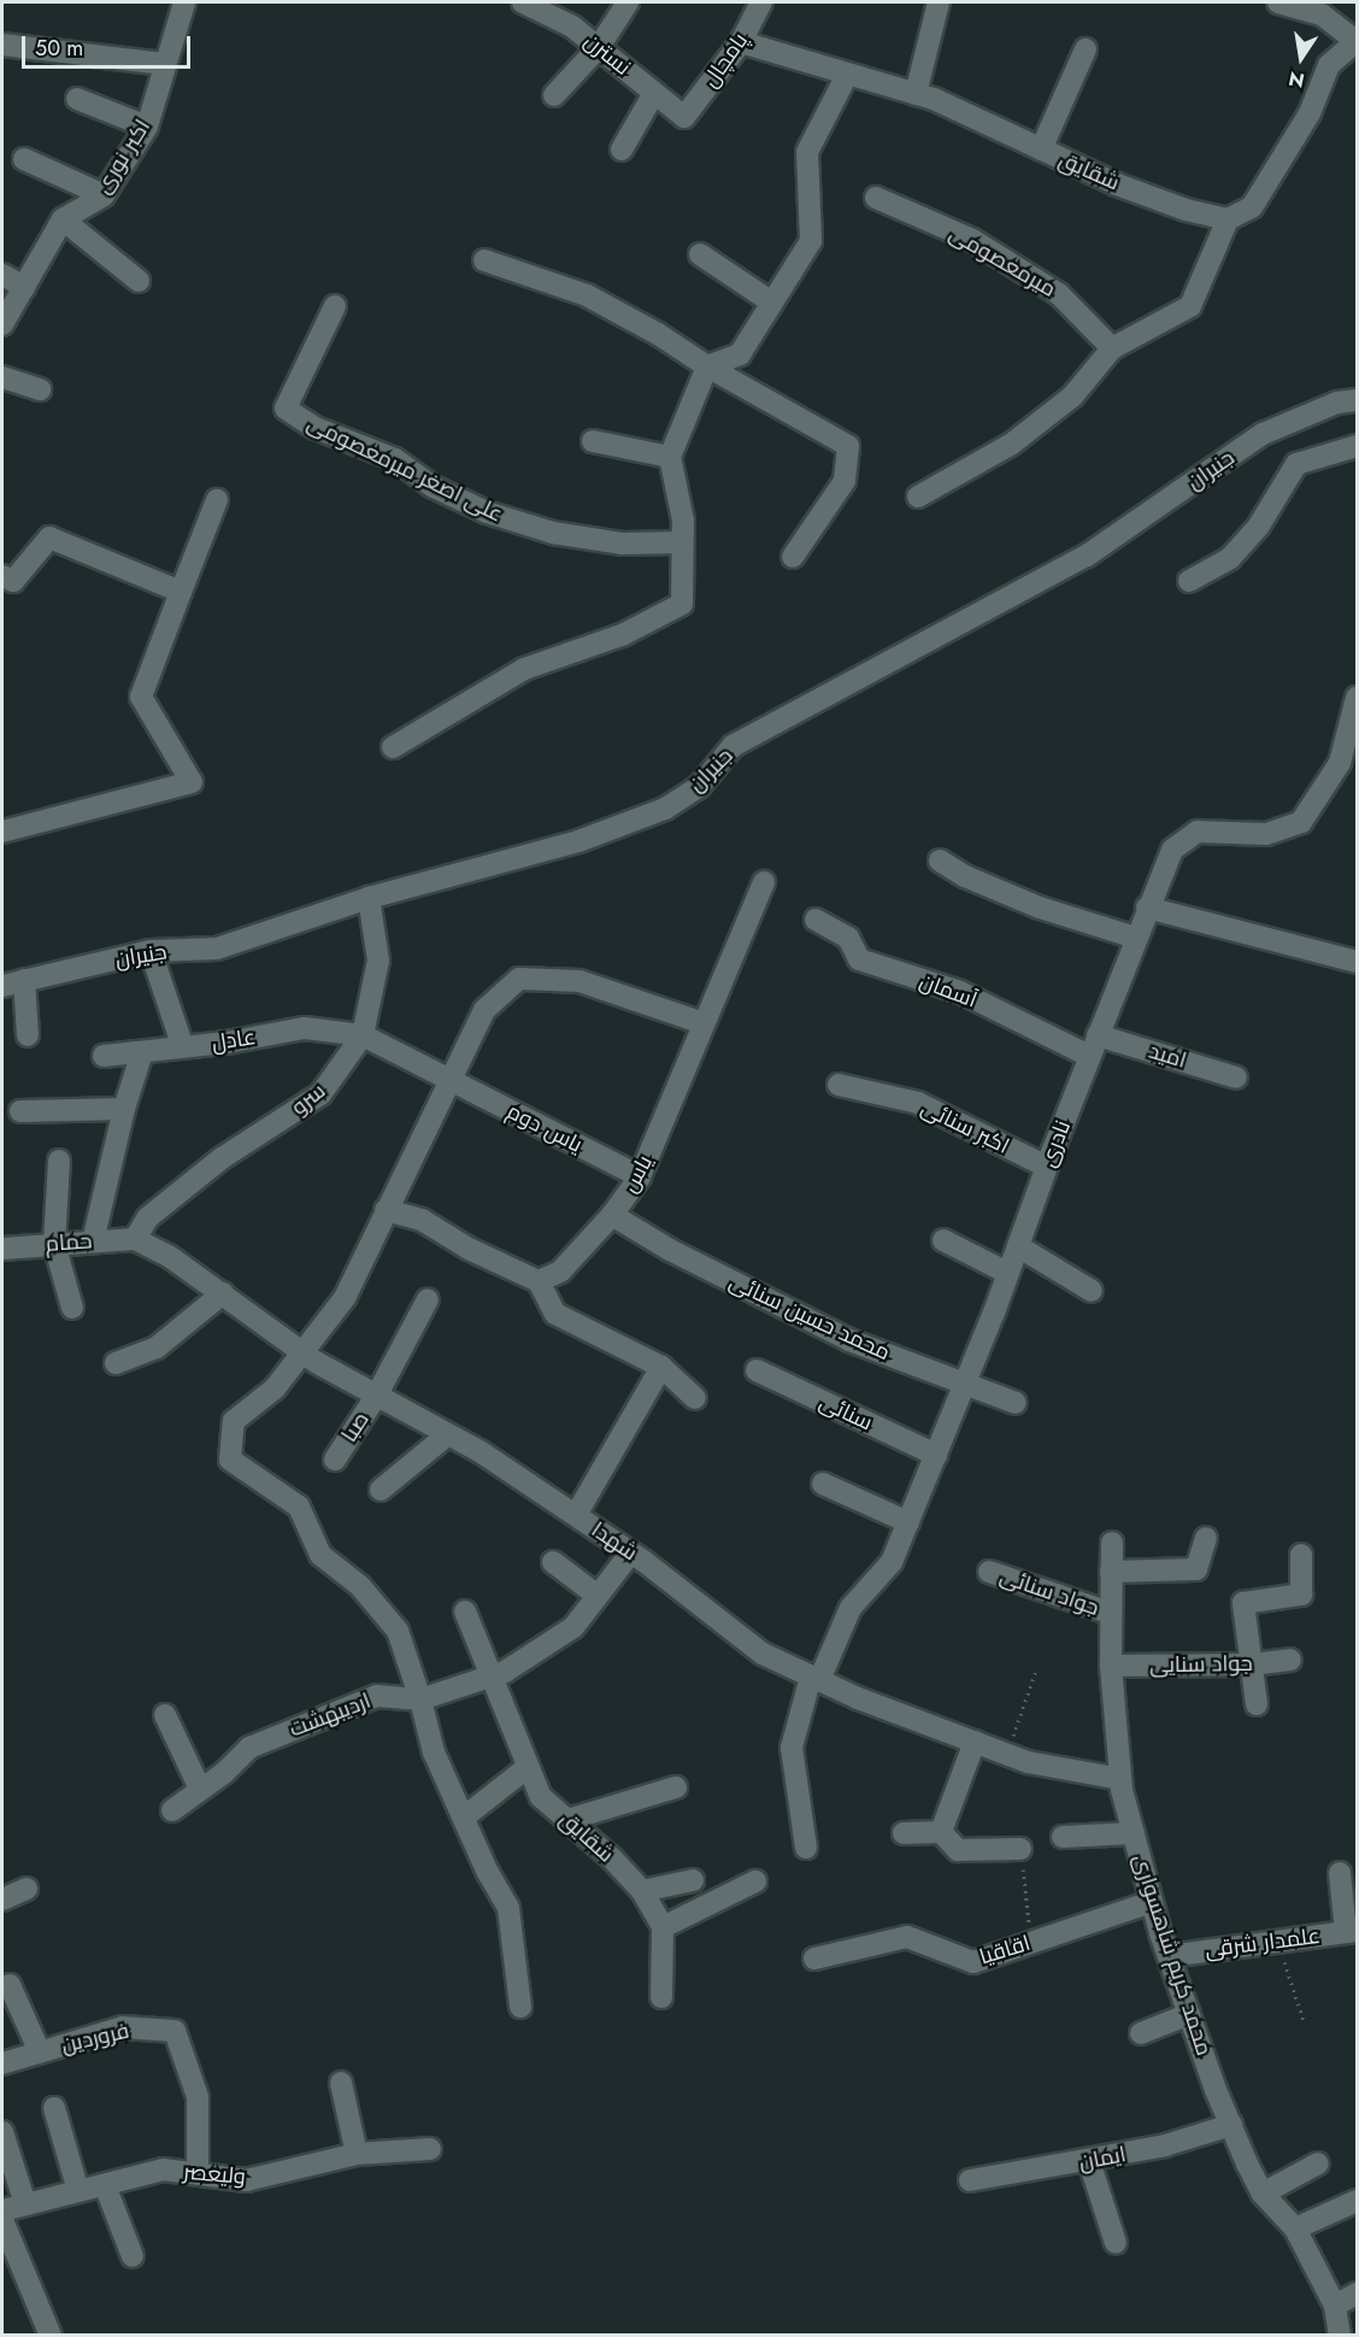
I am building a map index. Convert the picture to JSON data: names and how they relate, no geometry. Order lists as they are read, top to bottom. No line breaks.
{"streets":{"street":["نسترن","پامچال","اکبر نوری","شقایق","میرمعصومی","علی اصغر میرمعصومی","جنیران","آسمان","عادل","امید","سرو","اکبر سنائی","یاس دوم","نادری","یاس","حمام","محمد حسین سنائی","سنائی","صبا","شهدا","جواد سنائی","جواد سنایی","اردیبهشت","علمدار شرقی","اقاقیا","محمد کریم شاهسواری","فروردین","ایمان","ولیعصر"]},"crossings":[["نسترن","پامچال"],["پامچال","شقایق"],["شقایق","اردیبهشت"],["جنیران","سرو"],["آسمان","نادری"],["عادل","سرو"],["عادل","یاس دوم"],["امید","نادری"],["سرو","حمام"],["سرو","شهدا"],["اکبر سنائی","نادری"],["یاس دوم","یاس"],["نادری","محمد حسین سنائی"],["نادری","سنائی"],["نادری","شهدا"],["یاس","محمد حسین سنائی"],["حمام","شهدا"],["صبا","شهدا"],["شهدا","اردیبهشت"],["شهدا","محمد کریم شاهسواری"],["جواد سنائی","محمد کریم شاهسواری"],["جواد سنایی","محمد کریم شاهسواری"],["علمدار شرقی","محمد کریم شاهسواری"],["اقاقیا","محمد کریم شاهسواری"],["محمد کریم شاهسواری","ایمان"],["فروردین","ولیعصر"]],"scale_bar":"50 m","north":"bottom"}
